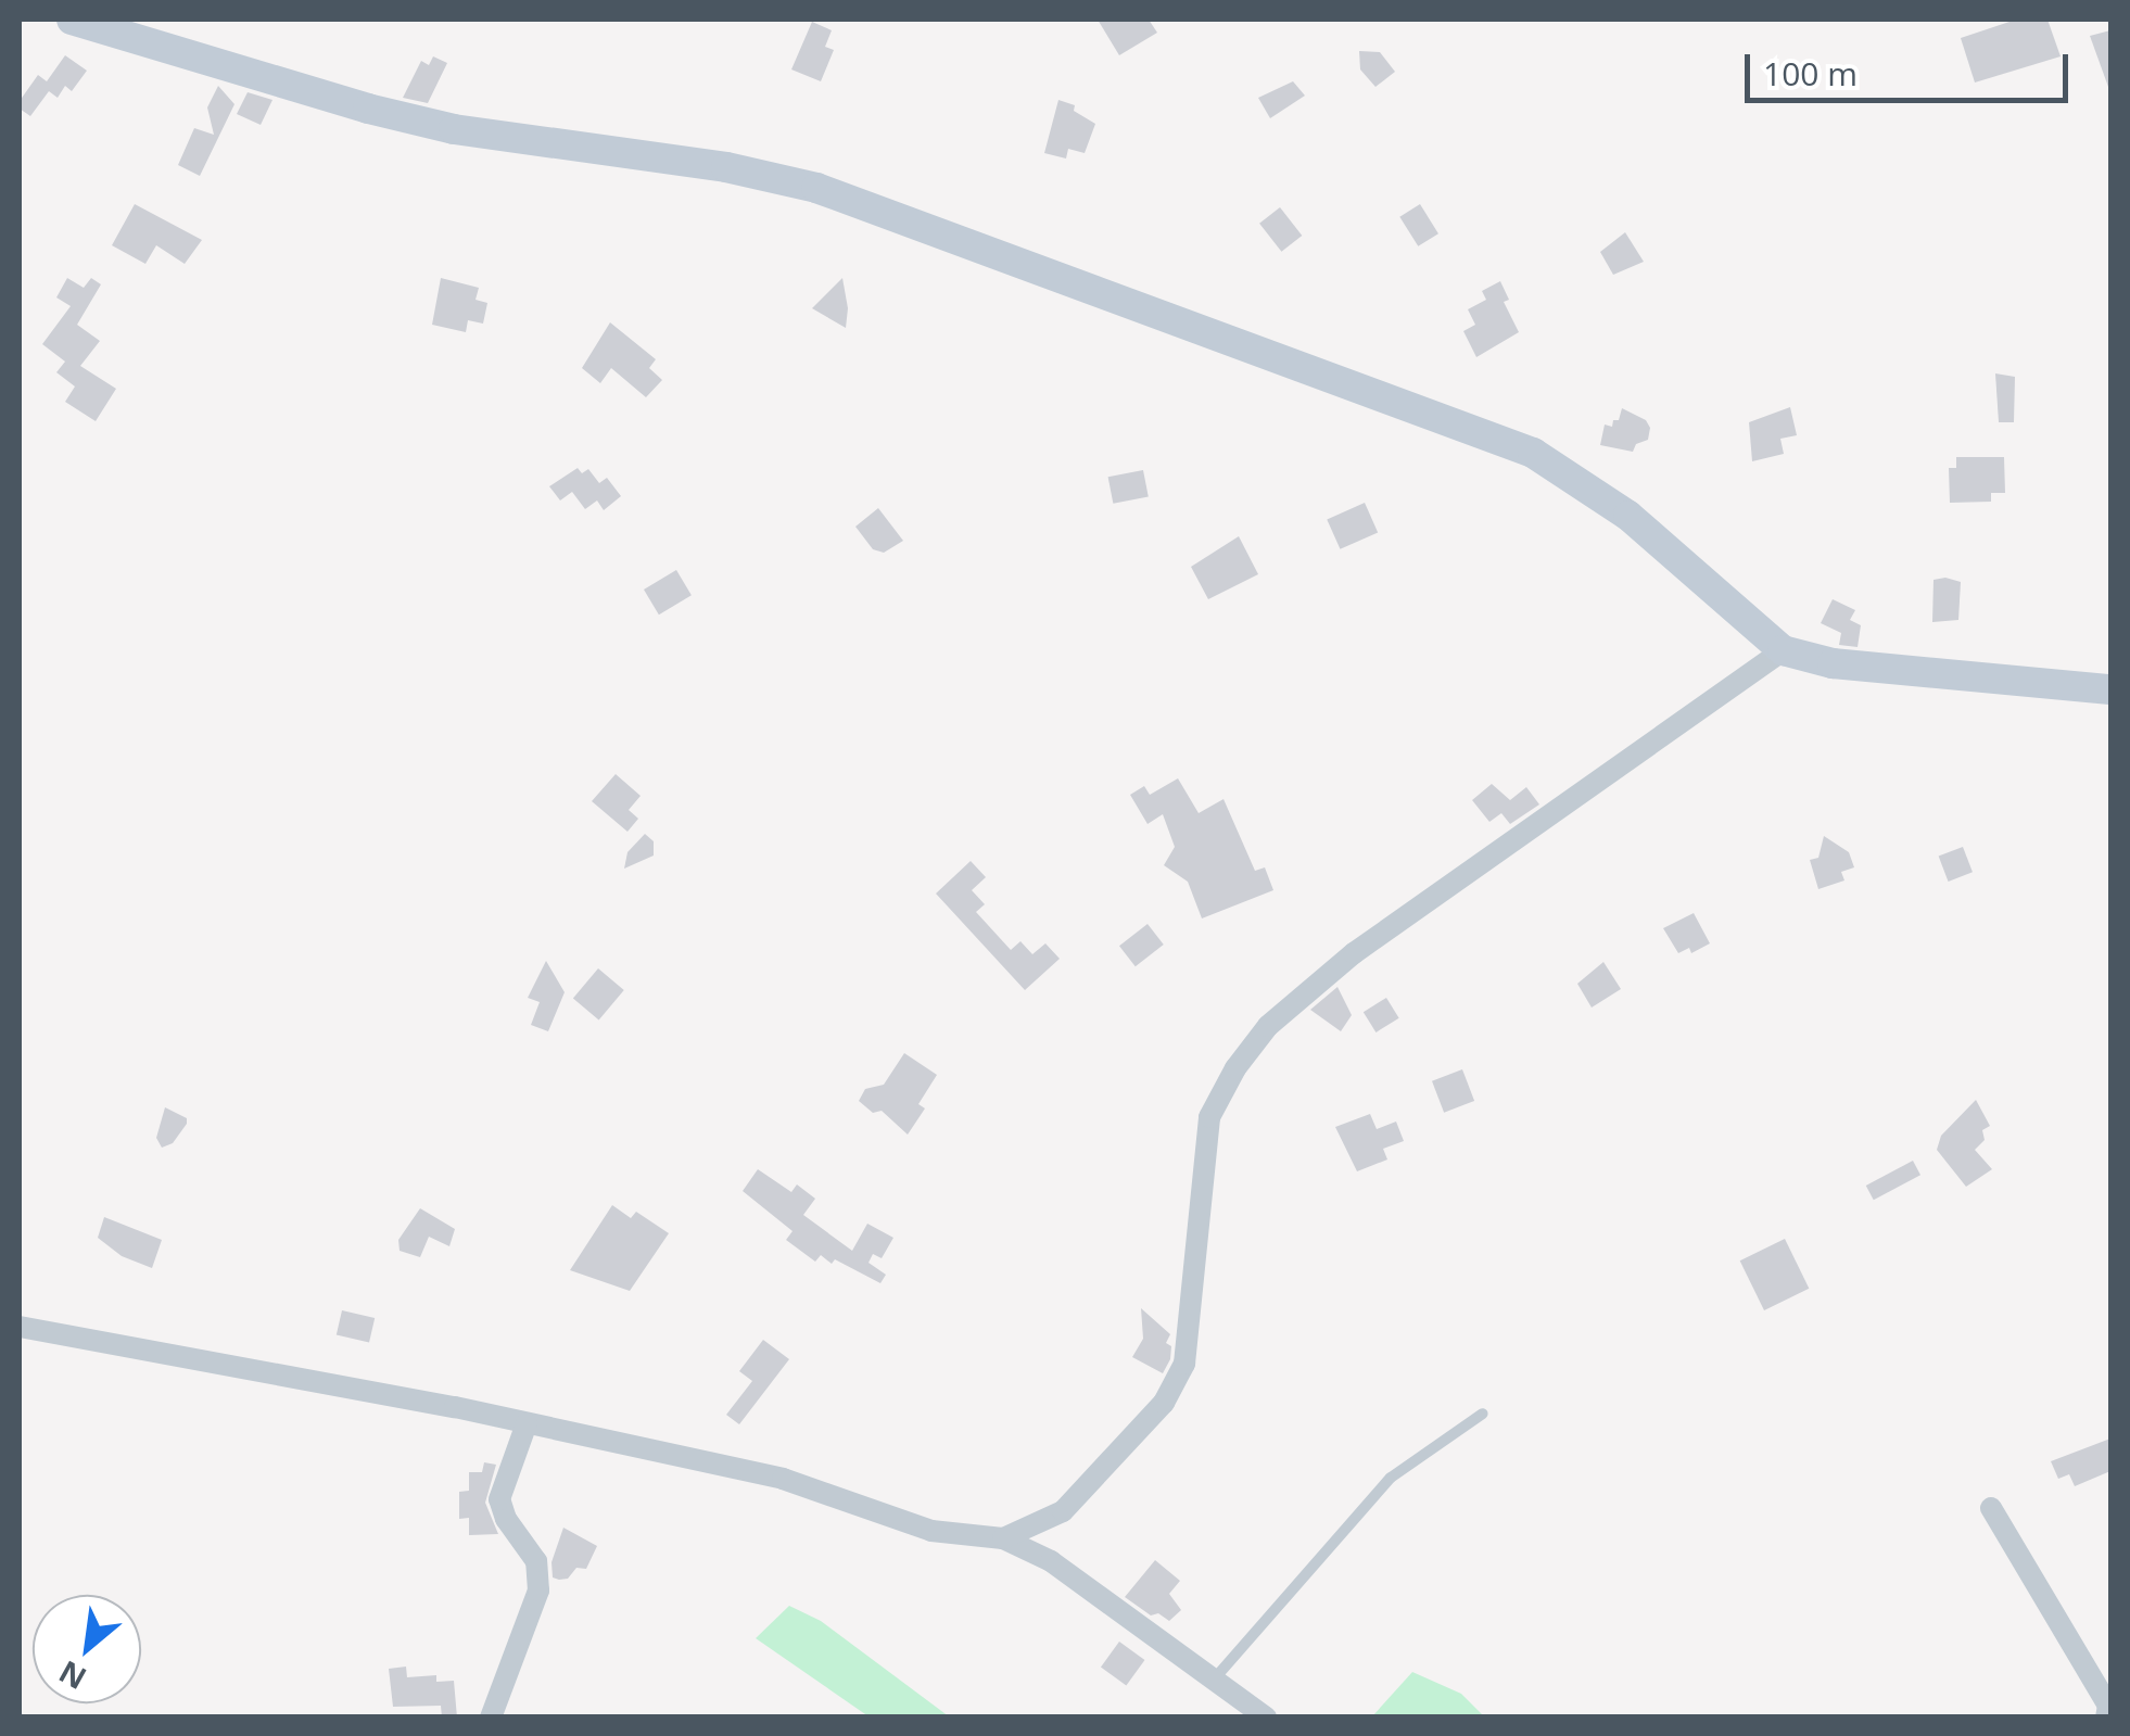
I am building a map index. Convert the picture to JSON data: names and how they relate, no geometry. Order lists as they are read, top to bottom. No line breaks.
{"scale_bar":"100 m","north":"bottom left"}
